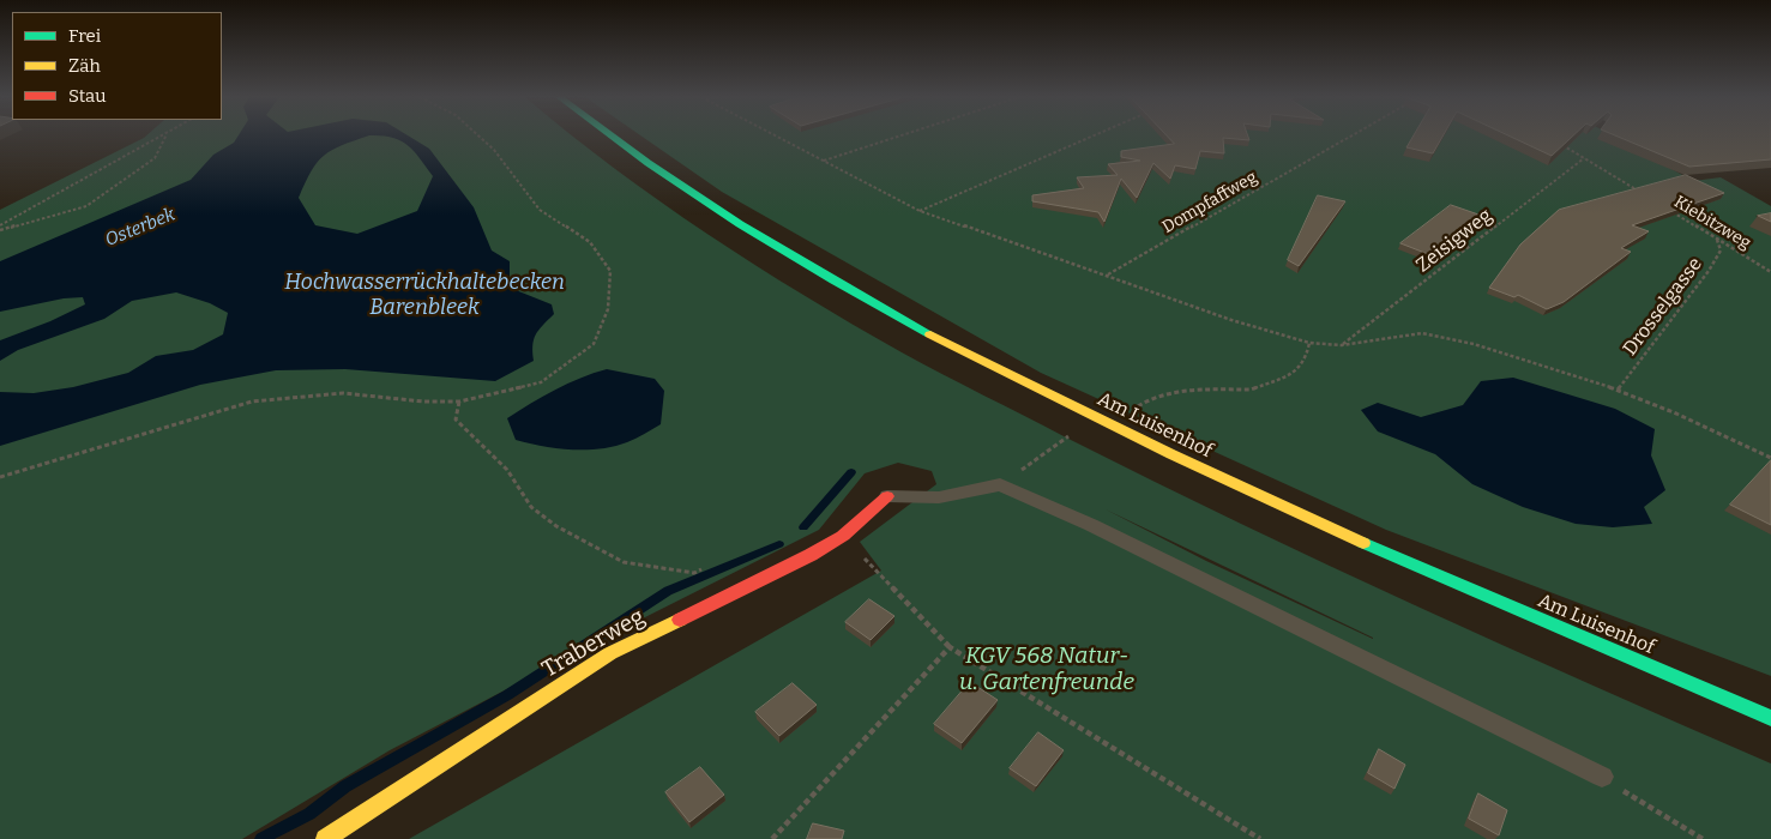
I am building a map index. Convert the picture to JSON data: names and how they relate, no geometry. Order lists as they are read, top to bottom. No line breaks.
{"streets":{"main road":["Am Luisenhof","Traberweg"],"path":["Dompfaffweg","Kiebitzweg","Zeisigweg","Drosselgasse"]},"crossings":[["Kiebitzweg","Zeisigweg"],["Kiebitzweg","Drosselgasse"]],"water":["Osterbek","Hochwasserrückhaltebecken Barenbleek"],"parks":["KGV 568 Natur- u. Gartenfreunde"],"legend":["Frei","Zäh","Stau"]}
